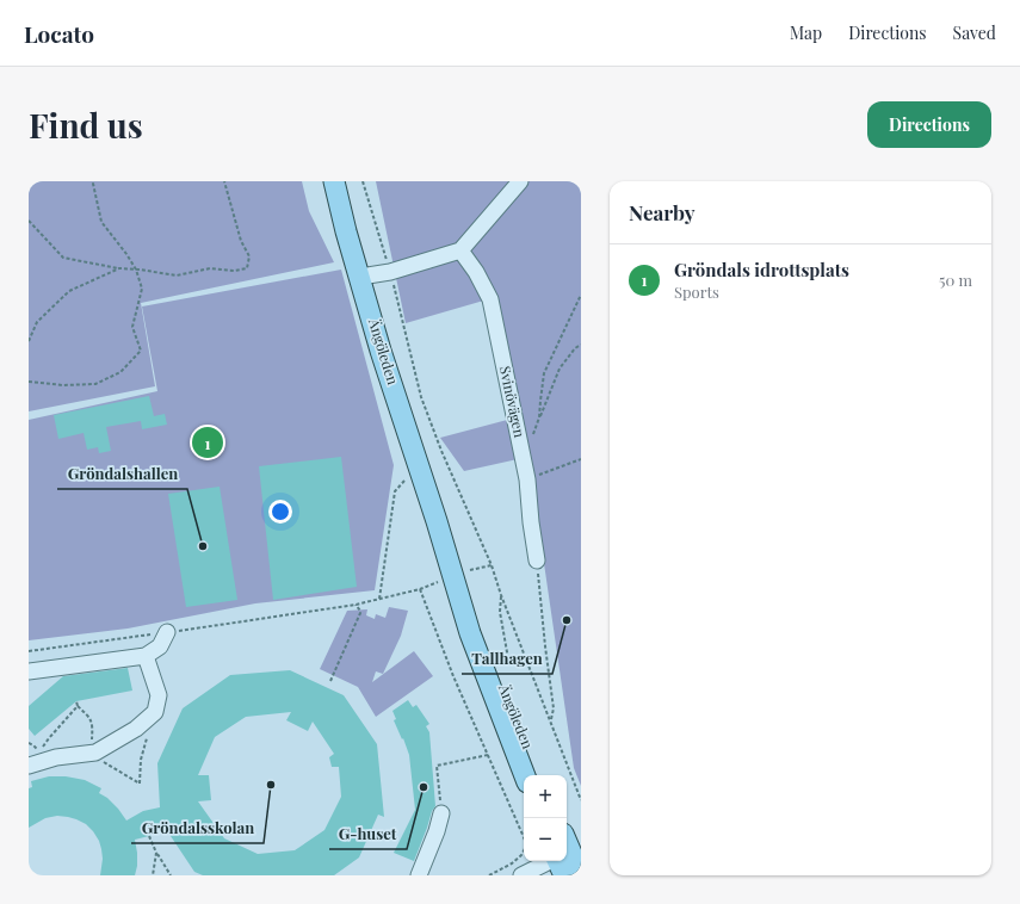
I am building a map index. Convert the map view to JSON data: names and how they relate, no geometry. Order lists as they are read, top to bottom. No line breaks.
{"streets":{"main road":["Ängöleden"],"street":["Svinövägen"]},"places":["Gröndalshallen","Tallhagen","Gröndalsskolan","G-huset"],"page":{"header":"Locato","nav":["Map","Directions","Saved"],"buttons":"Directions","title":"Find us","heading":"Nearby","list":[{"mark":"1","name":"Gröndals idrottsplats","note":"Sports","value":"50 m"}],"pins":"1","map_buttons":["+","−"]}}
